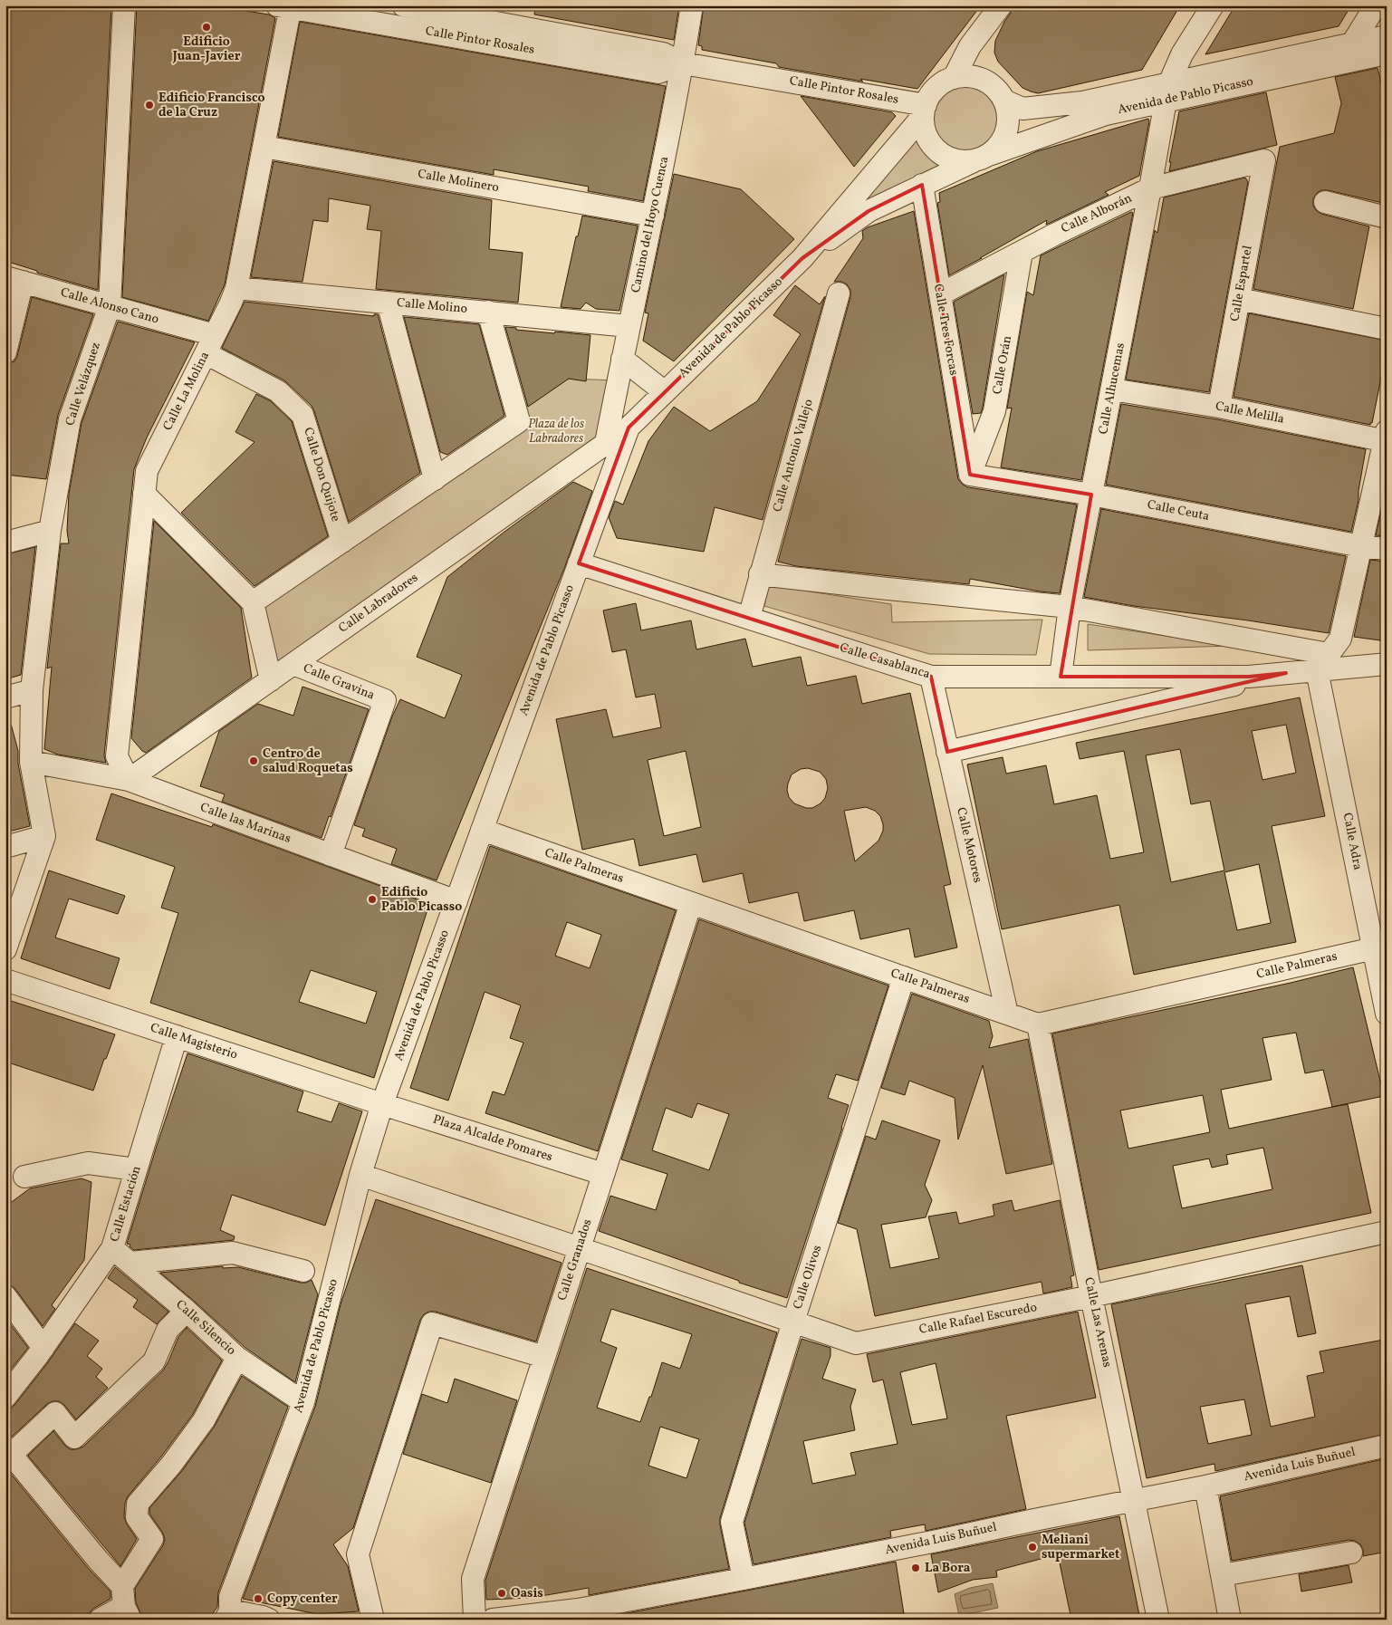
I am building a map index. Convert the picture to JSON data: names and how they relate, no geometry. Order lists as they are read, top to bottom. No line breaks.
{"streets":{"street":["Calle Pintor Rosales","Avenida de Pablo Picasso","Calle Molinero","Calle Alborán","Camino del Hoyo Cuenca","Calle Espartel","Calle Alonso Cano","Calle Molino","Calle Tres Forcas","Calle Orán","Calle Velázquez","Calle Alhucemas","Calle La Molina","Calle Melilla","Calle Antonio Vallejo","Calle Don Quijote","Calle Ceuta","Calle Labradores","Calle Casablanca","Calle Gravina","Calle las Marinas","Calle Adra","Calle Motores","Calle Palmeras","Calle Magisterio","Plaza Alcalde Pomares","Calle Estación","Calle Granados","Calle Olivos","Calle Rafael Escuredo","Calle Las Arenas","Calle Silencio","Avenida Luis Buñuel"]},"crossings":[["Calle Pintor Rosales","Avenida de Pablo Picasso"],["Calle Pintor Rosales","Camino del Hoyo Cuenca"],["Calle Pintor Rosales","Calle La Molina"],["Avenida de Pablo Picasso","Calle Tres Forcas"],["Avenida de Pablo Picasso","Calle Alhucemas"],["Avenida de Pablo Picasso","Calle Labradores"],["Avenida de Pablo Picasso","Calle Casablanca"],["Avenida de Pablo Picasso","Calle las Marinas"],["Avenida de Pablo Picasso","Calle Palmeras"],["Avenida de Pablo Picasso","Calle Magisterio"],["Avenida de Pablo Picasso","Plaza Alcalde Pomares"],["Avenida de Pablo Picasso","Calle Silencio"],["Calle Molinero","Camino del Hoyo Cuenca"],["Calle Molinero","Calle La Molina"],["Calle Alborán","Calle Espartel"],["Calle Alborán","Calle Tres Forcas"],["Calle Alborán","Calle Orán"],["Calle Alborán","Calle Alhucemas"],["Camino del Hoyo Cuenca","Calle Molino"],["Camino del Hoyo Cuenca","Calle Labradores"],["Calle Espartel","Calle Melilla"],["Calle Alonso Cano","Calle Velázquez"],["Calle Alonso Cano","Calle La Molina"],["Calle Alonso Cano","Calle Don Quijote"],["Calle Molino","Calle La Molina"],["Calle Tres Forcas","Calle Orán"],["Calle Tres Forcas","Calle Ceuta"],["Calle Orán","Calle Ceuta"],["Calle Velázquez","Calle las Marinas"],["Calle Alhucemas","Calle Melilla"],["Calle Alhucemas","Calle Ceuta"],["Calle Alhucemas","Calle Casablanca"],["Calle La Molina","Calle Don Quijote"],["Calle La Molina","Calle Labradores"],["Calle La Molina","Calle las Marinas"],["Calle Antonio Vallejo","Calle Casablanca"],["Calle Labradores","Calle Gravina"],["Calle Labradores","Calle las Marinas"],["Calle Casablanca","Calle Adra"],["Calle Casablanca","Calle Motores"],["Calle Gravina","Calle las Marinas"],["Calle Adra","Calle Palmeras"],["Calle Motores","Calle Palmeras"],["Calle Palmeras","Calle Granados"],["Calle Palmeras","Calle Olivos"],["Calle Palmeras","Calle Las Arenas"],["Calle Magisterio","Plaza Alcalde Pomares"],["Calle Magisterio","Calle Estación"],["Plaza Alcalde Pomares","Calle Granados"],["Calle Estación","Calle Silencio"],["Calle Granados","Calle Rafael Escuredo"],["Calle Olivos","Calle Rafael Escuredo"],["Calle Olivos","Avenida Luis Buñuel"],["Calle Rafael Escuredo","Calle Las Arenas"],["Calle Las Arenas","Avenida Luis Buñuel"]],"parks":["Plaza de los Labradores"],"places":["Edificio Juan-Javier","Edificio Francisco de la Cruz","Centro de salud Roquetas","Edificio Pablo Picasso","Meliani supermarket","La Bora","Oasis","Copy center"]}
